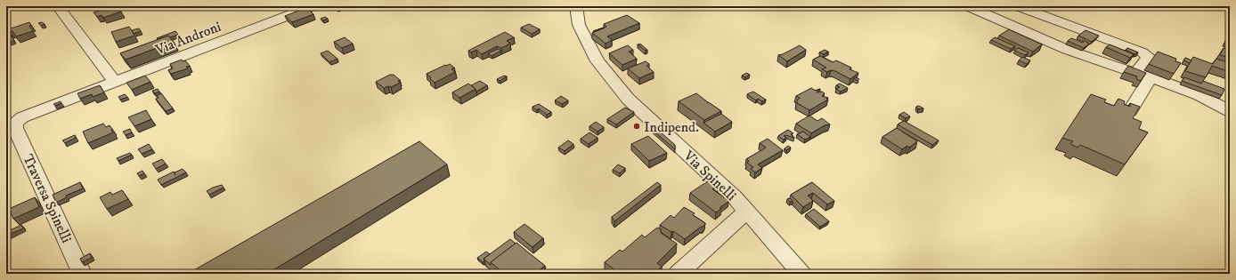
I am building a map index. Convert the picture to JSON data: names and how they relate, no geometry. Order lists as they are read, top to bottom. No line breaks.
{"streets":{"street":["Via Androni","Via Spinelli","Traversa Spinelli"]},"crossings":[["Via Androni","Traversa Spinelli"]],"places":["Indipend."]}
